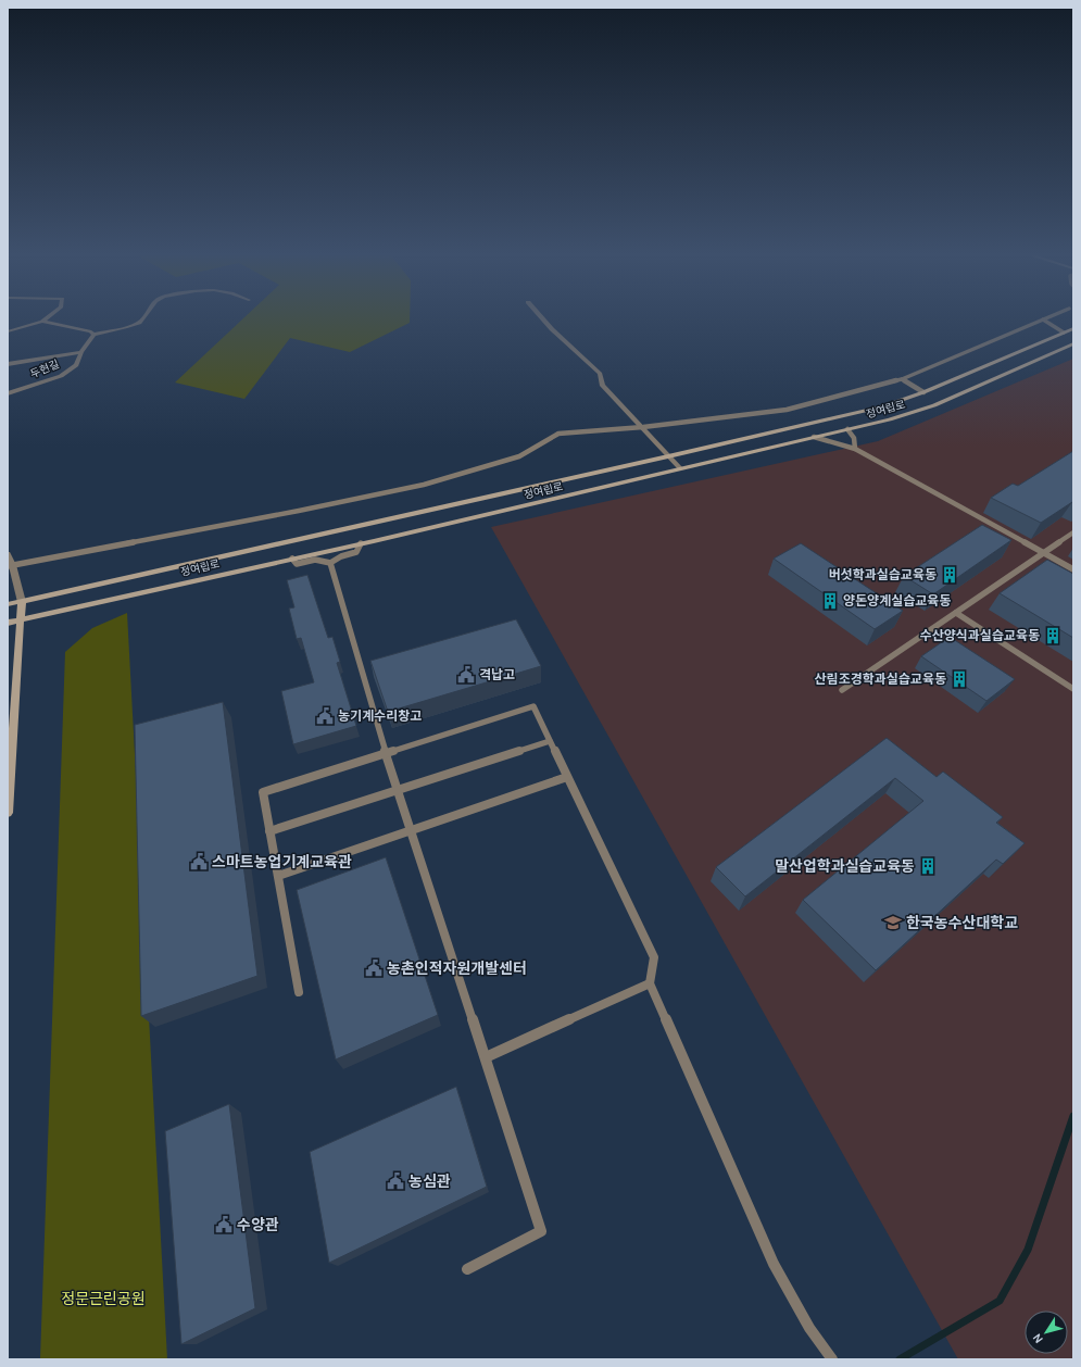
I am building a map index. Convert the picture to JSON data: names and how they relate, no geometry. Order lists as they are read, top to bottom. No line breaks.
{"streets":{"street":["두현길","정여립로"]},"parks":["정문근린공원"],"places":{"building":["버섯학과실습교육동","양돈양계실습교육동","수산양식과실습교육동","산림조경학과실습교육동","말산업학과실습교육동"],"public building":["격납고","농기계수리창고","스마트농업기계교육관","농촌인적자원개발센터","농심관","수양관"],"school or university":["한국농수산대학교"]},"north":"bottom left"}
